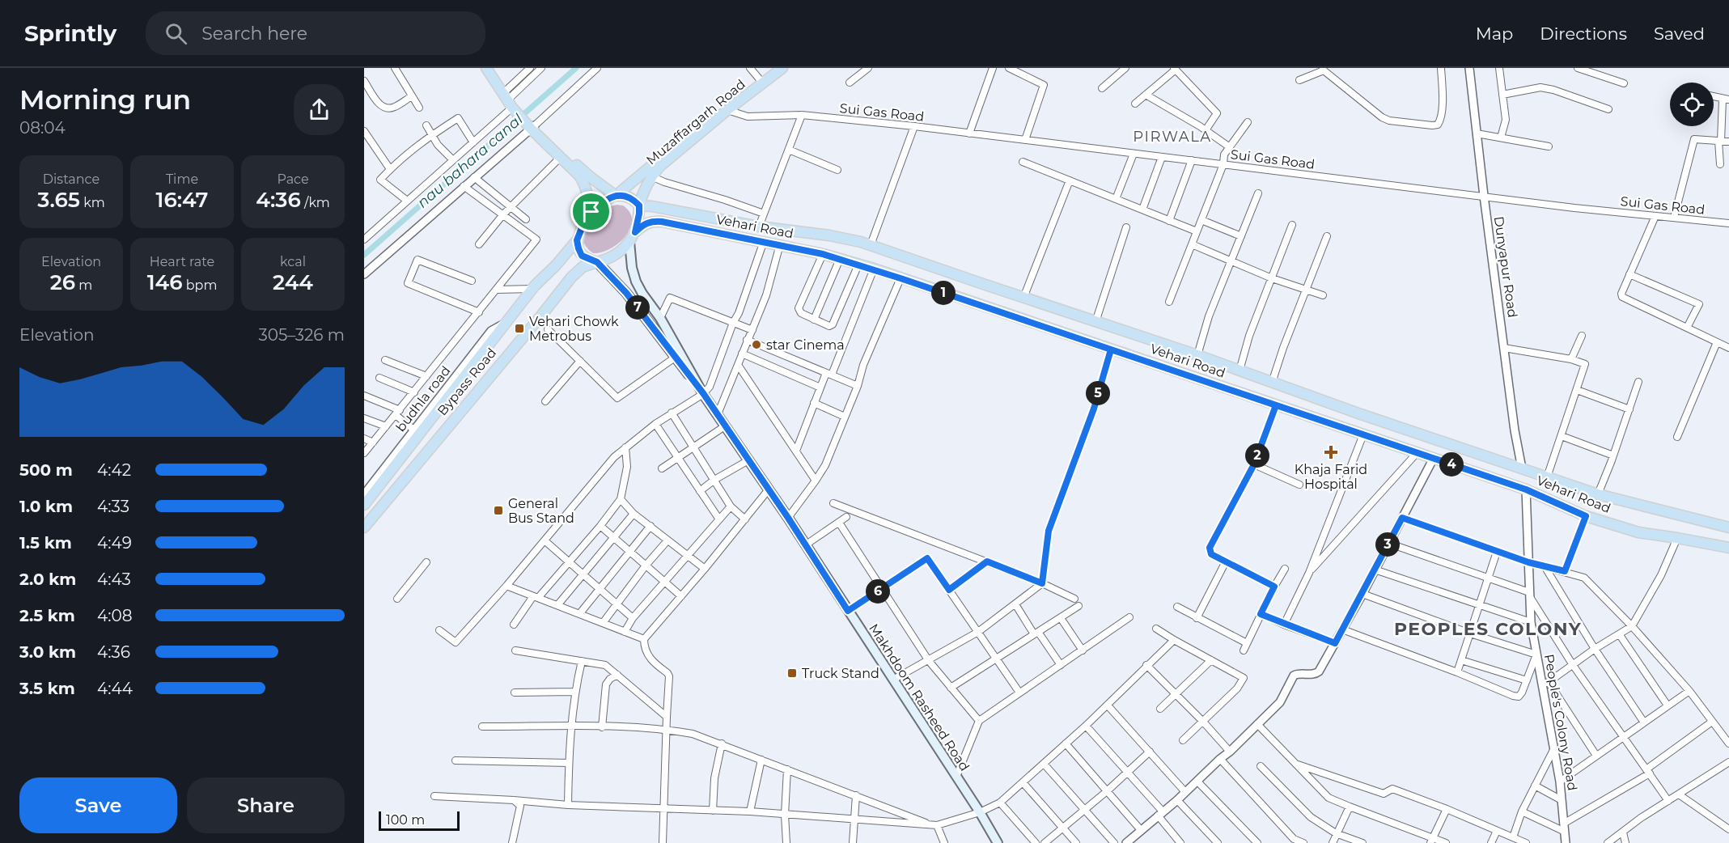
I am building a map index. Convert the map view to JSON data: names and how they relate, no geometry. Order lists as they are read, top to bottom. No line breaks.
{"streets":{"main road":["Muzaffargarh Road","Vehari Road","Bypass Road","Makhdoom Rasheed Road"],"street":["Sui Gas Road","Dunyapur Road","budhla road","People's Colony Road"]},"crossings":[["Sui Gas Road","Muzaffargarh Road"],["Sui Gas Road","Dunyapur Road"],["Muzaffargarh Road","Vehari Road"],["Muzaffargarh Road","Bypass Road"],["Muzaffargarh Road","Makhdoom Rasheed Road"],["Vehari Road","Dunyapur Road"],["Vehari Road","Bypass Road"],["Vehari Road","Makhdoom Rasheed Road"],["Vehari Road","People's Colony Road"],["Bypass Road","Makhdoom Rasheed Road"]],"districts":["PIRWALA","PEOPLES COLONY"],"water":["nau bahara canal"],"places":{"transit":["Vehari Chowk Metrobus","General Bus Stand","Truck Stand"],"other":["star Cinema"],"health":["Khaja Farid Hospital"]},"scale_bar":"100 m","page":{"header":"Sprintly","search":"Search here","nav":["Map","Directions","Saved"],"heading":["Morning run","08:04"],"stats":[["Distance","3.65 km"],["Time","16:47"],["Pace","4:36 /km"],["Elevation","26 m"],["Heart rate","146 bpm"],["kcal","244"]],"pins":["1","7","5","2","4","3","6"],"chart":["Elevation","305–326 m"],"list":[{"name":"500 m","note":"4:42"},{"name":"1.0 km","note":"4:33"},{"name":"1.5 km","note":"4:49"},{"name":"2.0 km","note":"4:43"},{"name":"2.5 km","note":"4:08"},{"name":"3.0 km","note":"4:36"},{"name":"3.5 km","note":"4:44"}],"buttons":["Save","Share"],"scale":"100 m"}}
